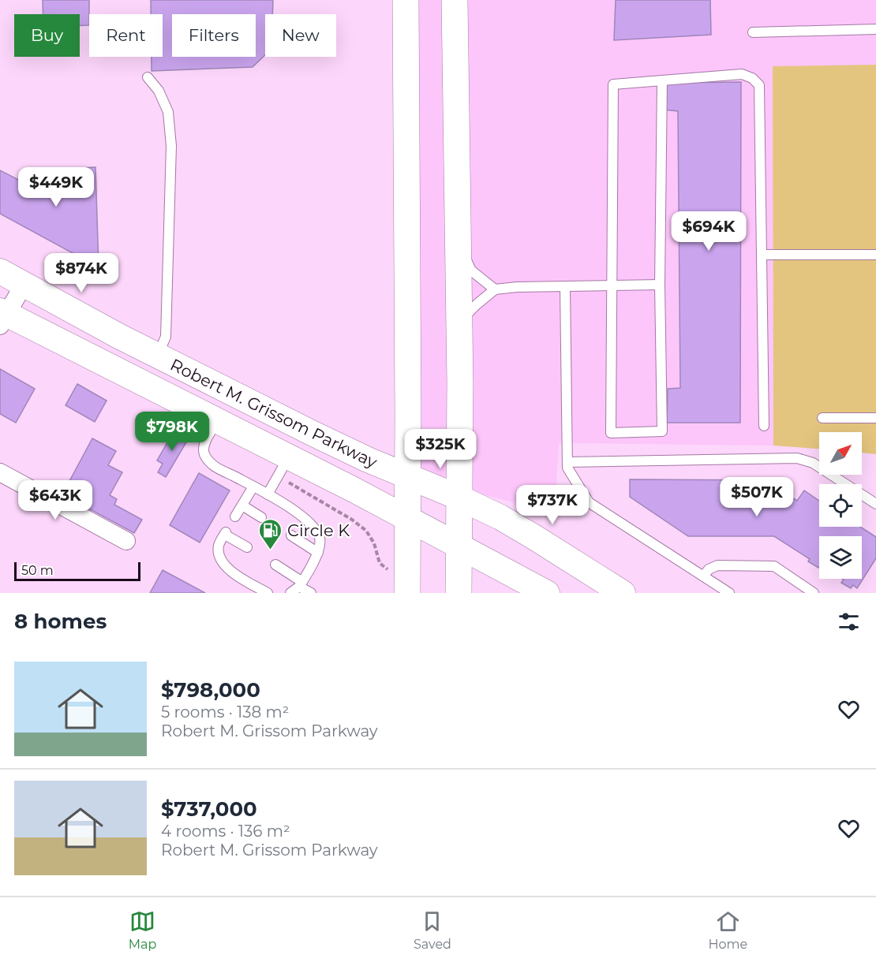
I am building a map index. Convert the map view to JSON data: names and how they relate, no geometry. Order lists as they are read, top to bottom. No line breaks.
{"streets":{"main road":["Robert M. Grissom Parkway"]},"places":{"fuel station":["Circle K"]},"scale_bar":"50 m","north":"top right","page":{"chip":["Buy","Rent","Filters","New"],"price":["$449K","$694K","$874K","$798K","$325K","$507K","$643K","$737K"],"scale":"50 m","heading":"8 homes","list":[{"name":"$798,000","note":"5 rooms · 138 m² · Robert M. Grissom Parkway"},{"name":"$737,000","note":"4 rooms · 136 m² · Robert M. Grissom Parkway"}],"tabs":["Map","Saved","Home"]}}
